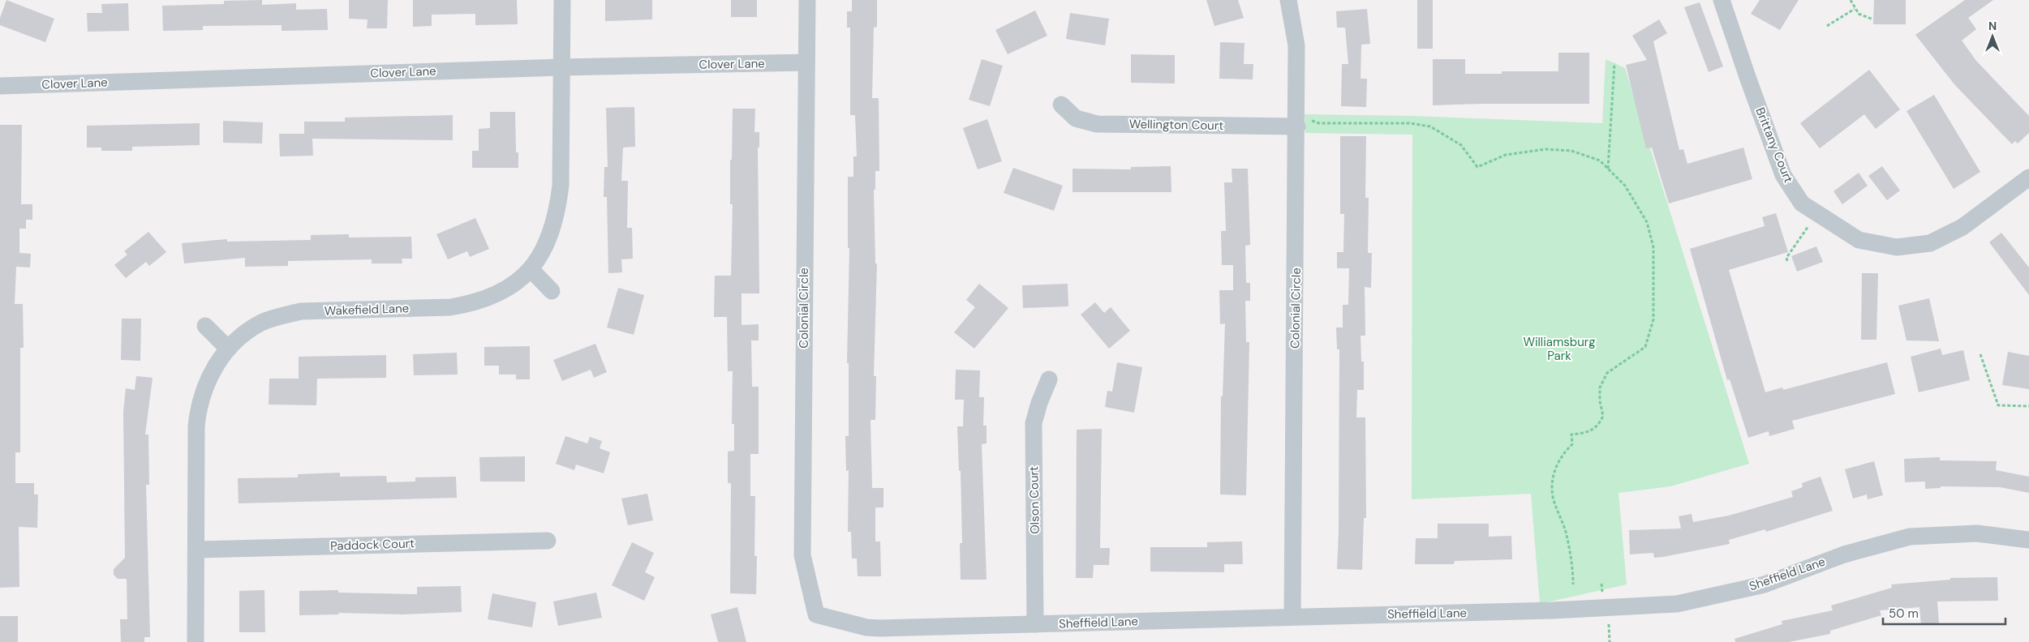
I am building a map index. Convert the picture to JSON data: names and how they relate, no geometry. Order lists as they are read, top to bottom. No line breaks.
{"streets":{"street":["Clover Lane","Wellington Court","Brittany Court","Colonial Circle","Wakefield Lane","Olson Court","Paddock Court","Sheffield Lane"]},"crossings":[["Clover Lane","Colonial Circle"],["Clover Lane","Wakefield Lane"],["Wellington Court","Colonial Circle"],["Colonial Circle","Sheffield Lane"],["Wakefield Lane","Paddock Court"],["Olson Court","Sheffield Lane"]],"parks":["Williamsburg Park"],"scale_bar":"50 m","north":"top"}
